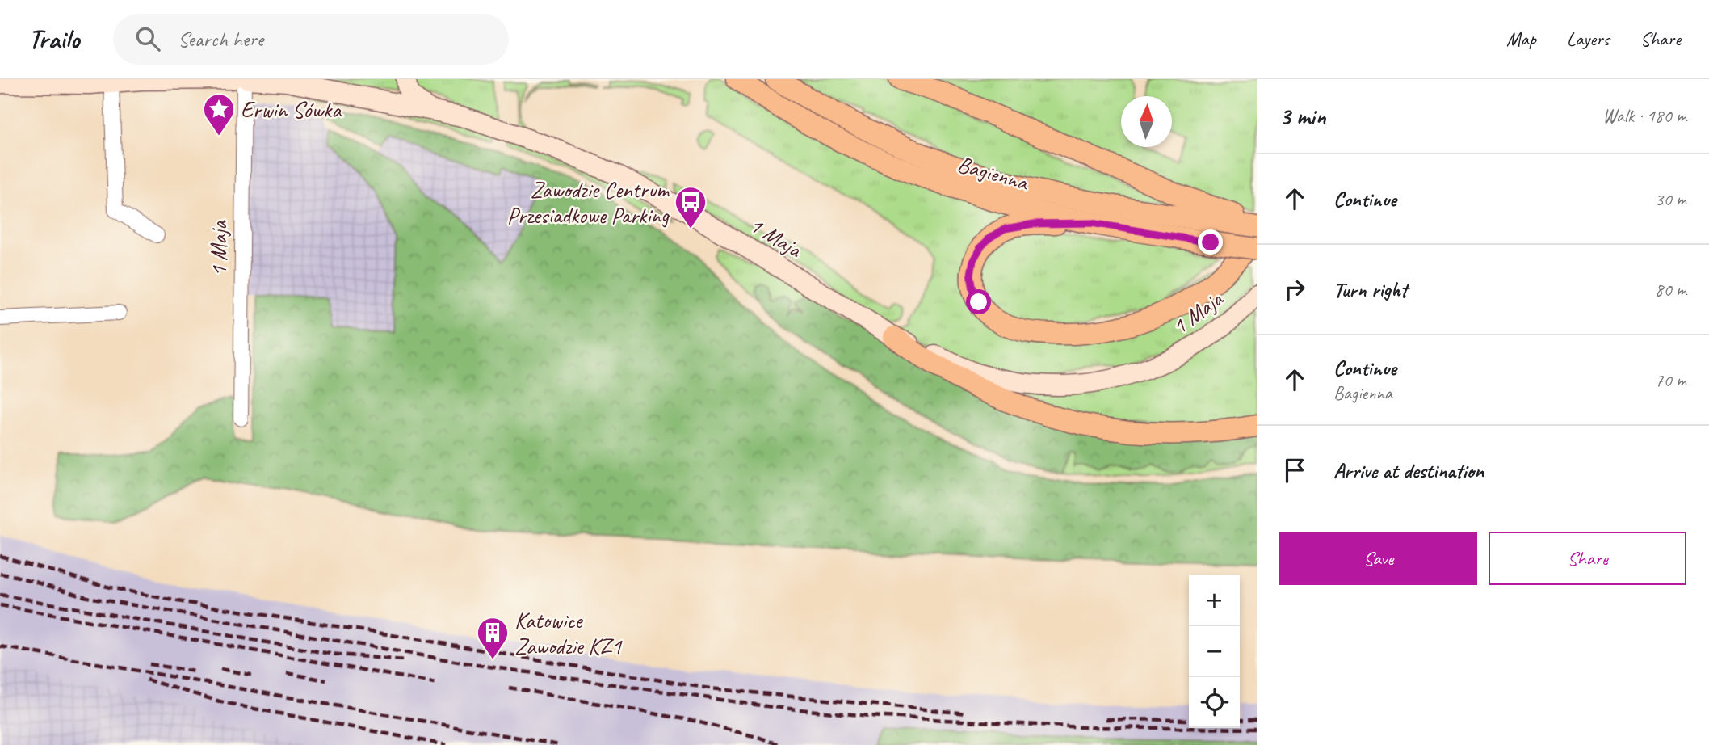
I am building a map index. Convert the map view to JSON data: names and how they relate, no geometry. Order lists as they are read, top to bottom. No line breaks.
{"streets":{"main road":["Bagienna"],"street":["1 Maja"]},"places":{"place":["Erwin Sówka"],"bus stop":["Zawodzie Centrum Przesiadkowe Parking"],"building":["Katowice Zawodzie KZ1"]},"north":"top","page":{"header":"Trailo","search":"Search here","nav":["Map","Layers","Share"],"heading":["3 min","Walk · 180 m"],"list":[["Continue","30 m"],["Turn right","80 m"],["Continue","Bagienna","70 m"],"Arrive at destination"],"buttons":["Save","Share"],"map_buttons":["+","−"]}}
